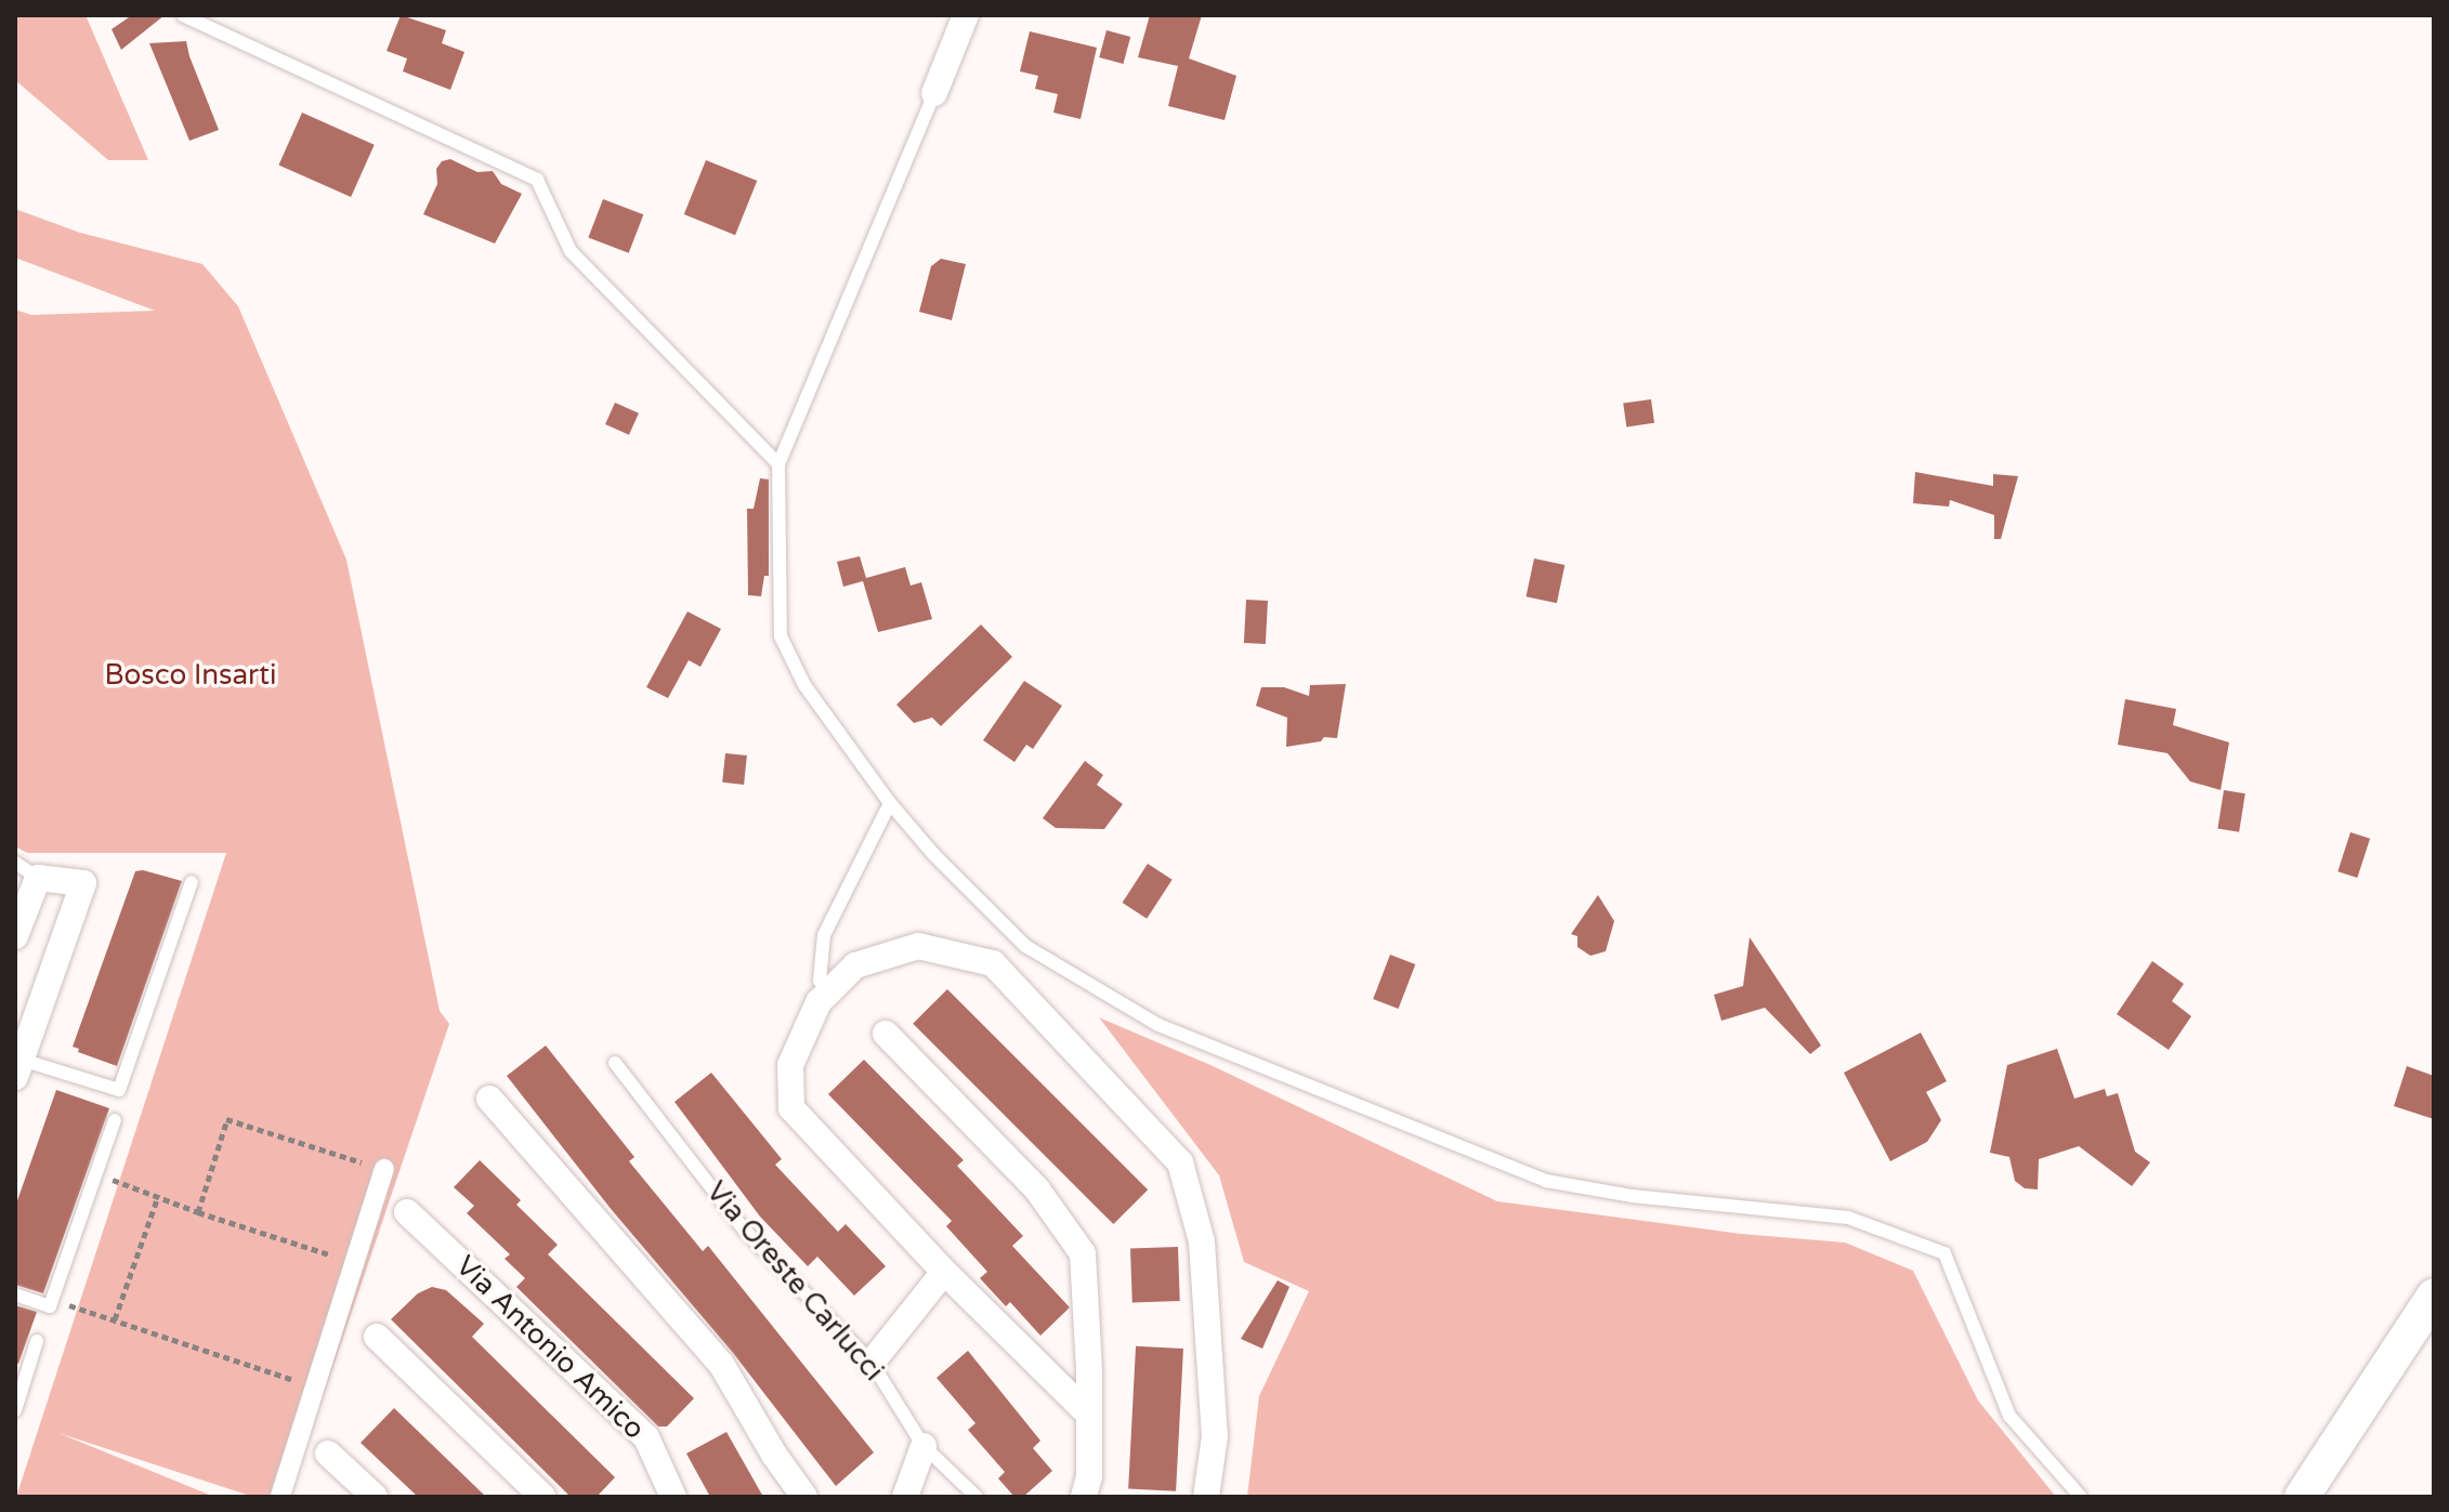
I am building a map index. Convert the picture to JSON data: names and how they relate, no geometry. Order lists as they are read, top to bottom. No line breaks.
{"streets":{"street":["Via Antonio Amico"],"lane":["Via Oreste Carlucci"]},"parks":["Bosco Insarti"]}
